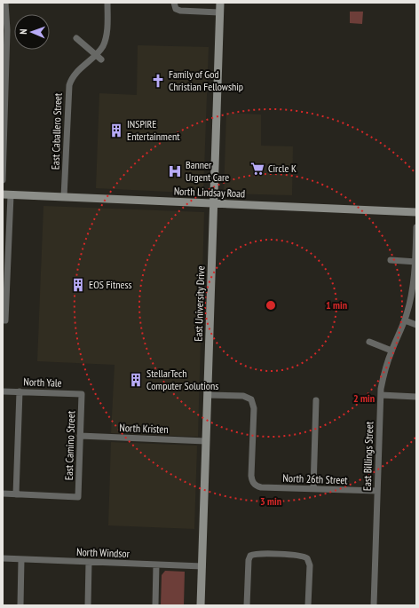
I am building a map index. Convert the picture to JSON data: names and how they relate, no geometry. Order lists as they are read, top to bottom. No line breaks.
{"streets":{"main road":["North Lindsay Road","East University Drive"],"street":["East Caballero Street","North Yale","North Kristen","East Camino Street","East Billings Street","North 26th Street","North Windsor"]},"crossings":[["East Caballero Street","North Lindsay Road"],["North Lindsay Road","East University Drive"],["East University Drive","North Kristen"],["East University Drive","North 26th Street"],["East University Drive","North Windsor"],["North Yale","East Camino Street"],["North Kristen","East Camino Street"],["East Billings Street","North 26th Street"]],"places":{"church":["Family of God Christian Fellowship"],"building":["INSPIRE Entertainment","EOS Fitness","StellarTech Computer Solutions"],"supermarket":["Circle K"],"hospital":["Banner Urgent Care"]},"north":"left","rings":["1 min","2 min","3 min"]}
